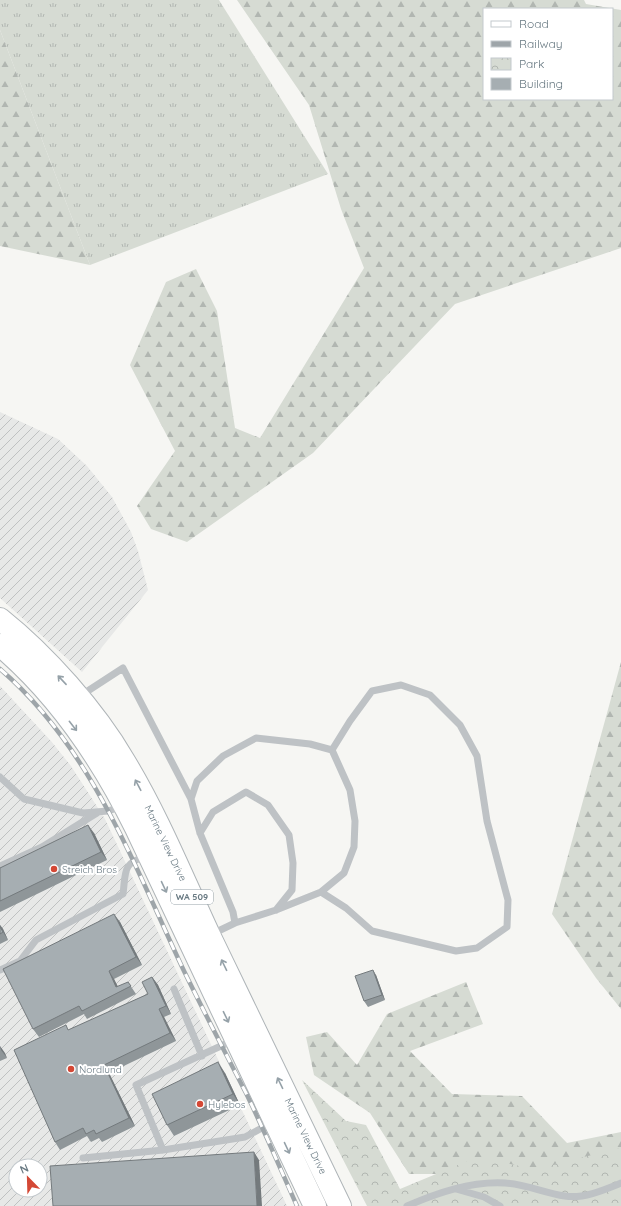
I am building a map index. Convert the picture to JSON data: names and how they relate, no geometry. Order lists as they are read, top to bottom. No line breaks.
{"streets":{"main road":["Marine View Drive","WA 509"]},"places":["Streich Bros","Nordlund","Hylebos"],"legend":["Road","Railway","Park","Building"],"north":"top left"}
